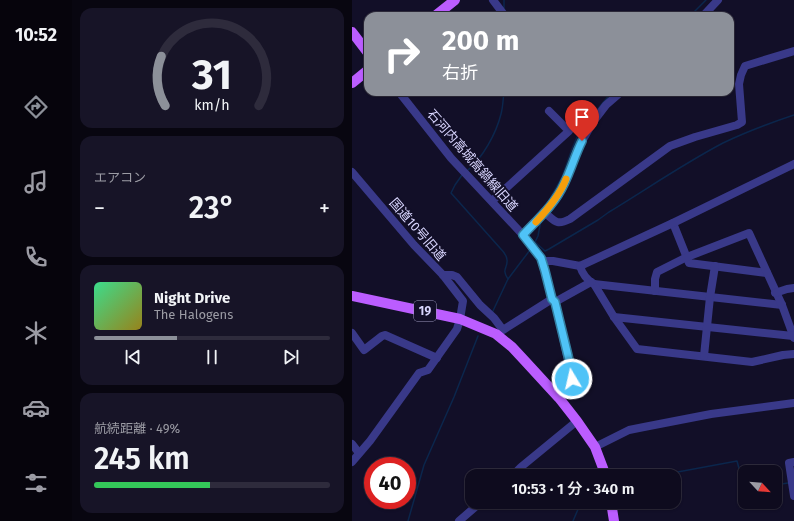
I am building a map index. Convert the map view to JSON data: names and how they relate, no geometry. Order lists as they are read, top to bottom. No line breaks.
{"streets":{"main road":["19"],"street":["石河内高城高鍋線旧道","国道10号旧道"]},"crossings":[["石河内高城高鍋線旧道","国道10号旧道"],["石河内高城高鍋線旧道","19"]],"north":"bottom right","page":{"tabs":"10:52","turn":["200 m","右折"],"tile":["エアコン",["航続距離 · 49%","245 km"]],"heat":["−","23°","+"],"song":["Night Drive","The Halogens"],"limit":"40","trip":"10:53 · 1 分 · 340 m","gauge":["31","km/h"]}}
